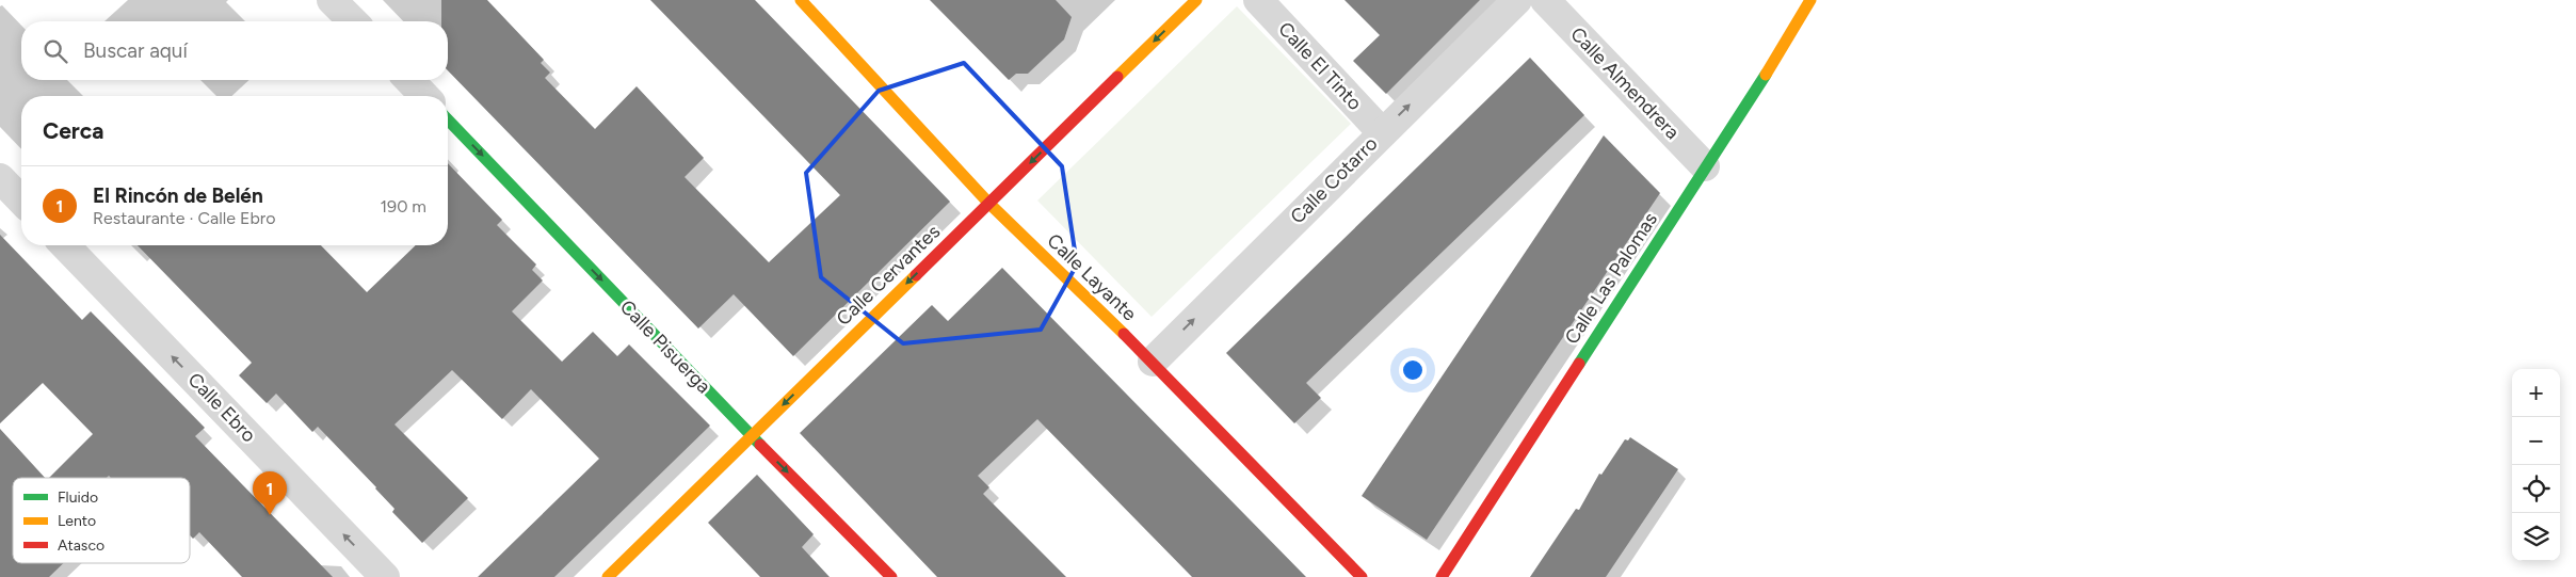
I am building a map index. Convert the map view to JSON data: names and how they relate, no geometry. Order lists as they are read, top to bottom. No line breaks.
{"streets":{"street":["Calle El Tinto","Calle Almendrera","Calle Cotarro","Calle Cervantes","Calle Layante","Calle Las Palomas","Calle Pisuerga","Calle Ebro"]},"crossings":[["Calle El Tinto","Calle Cotarro"],["Calle Almendrera","Calle Las Palomas"],["Calle Cotarro","Calle Layante"],["Calle Cervantes","Calle Layante"],["Calle Cervantes","Calle Pisuerga"]],"one_way":["Calle Cotarro","Calle Cervantes","Calle Pisuerga","Calle Ebro"],"legend":["Fluido","Lento","Atasco"],"page":{"search":"Buscar aquí","heading":"Cerca","list":[{"mark":"1","name":"El Rincón de Belén","note":"Restaurante · Calle Ebro","value":"190 m"}],"map_buttons":["+","−"],"pins":"1"}}
